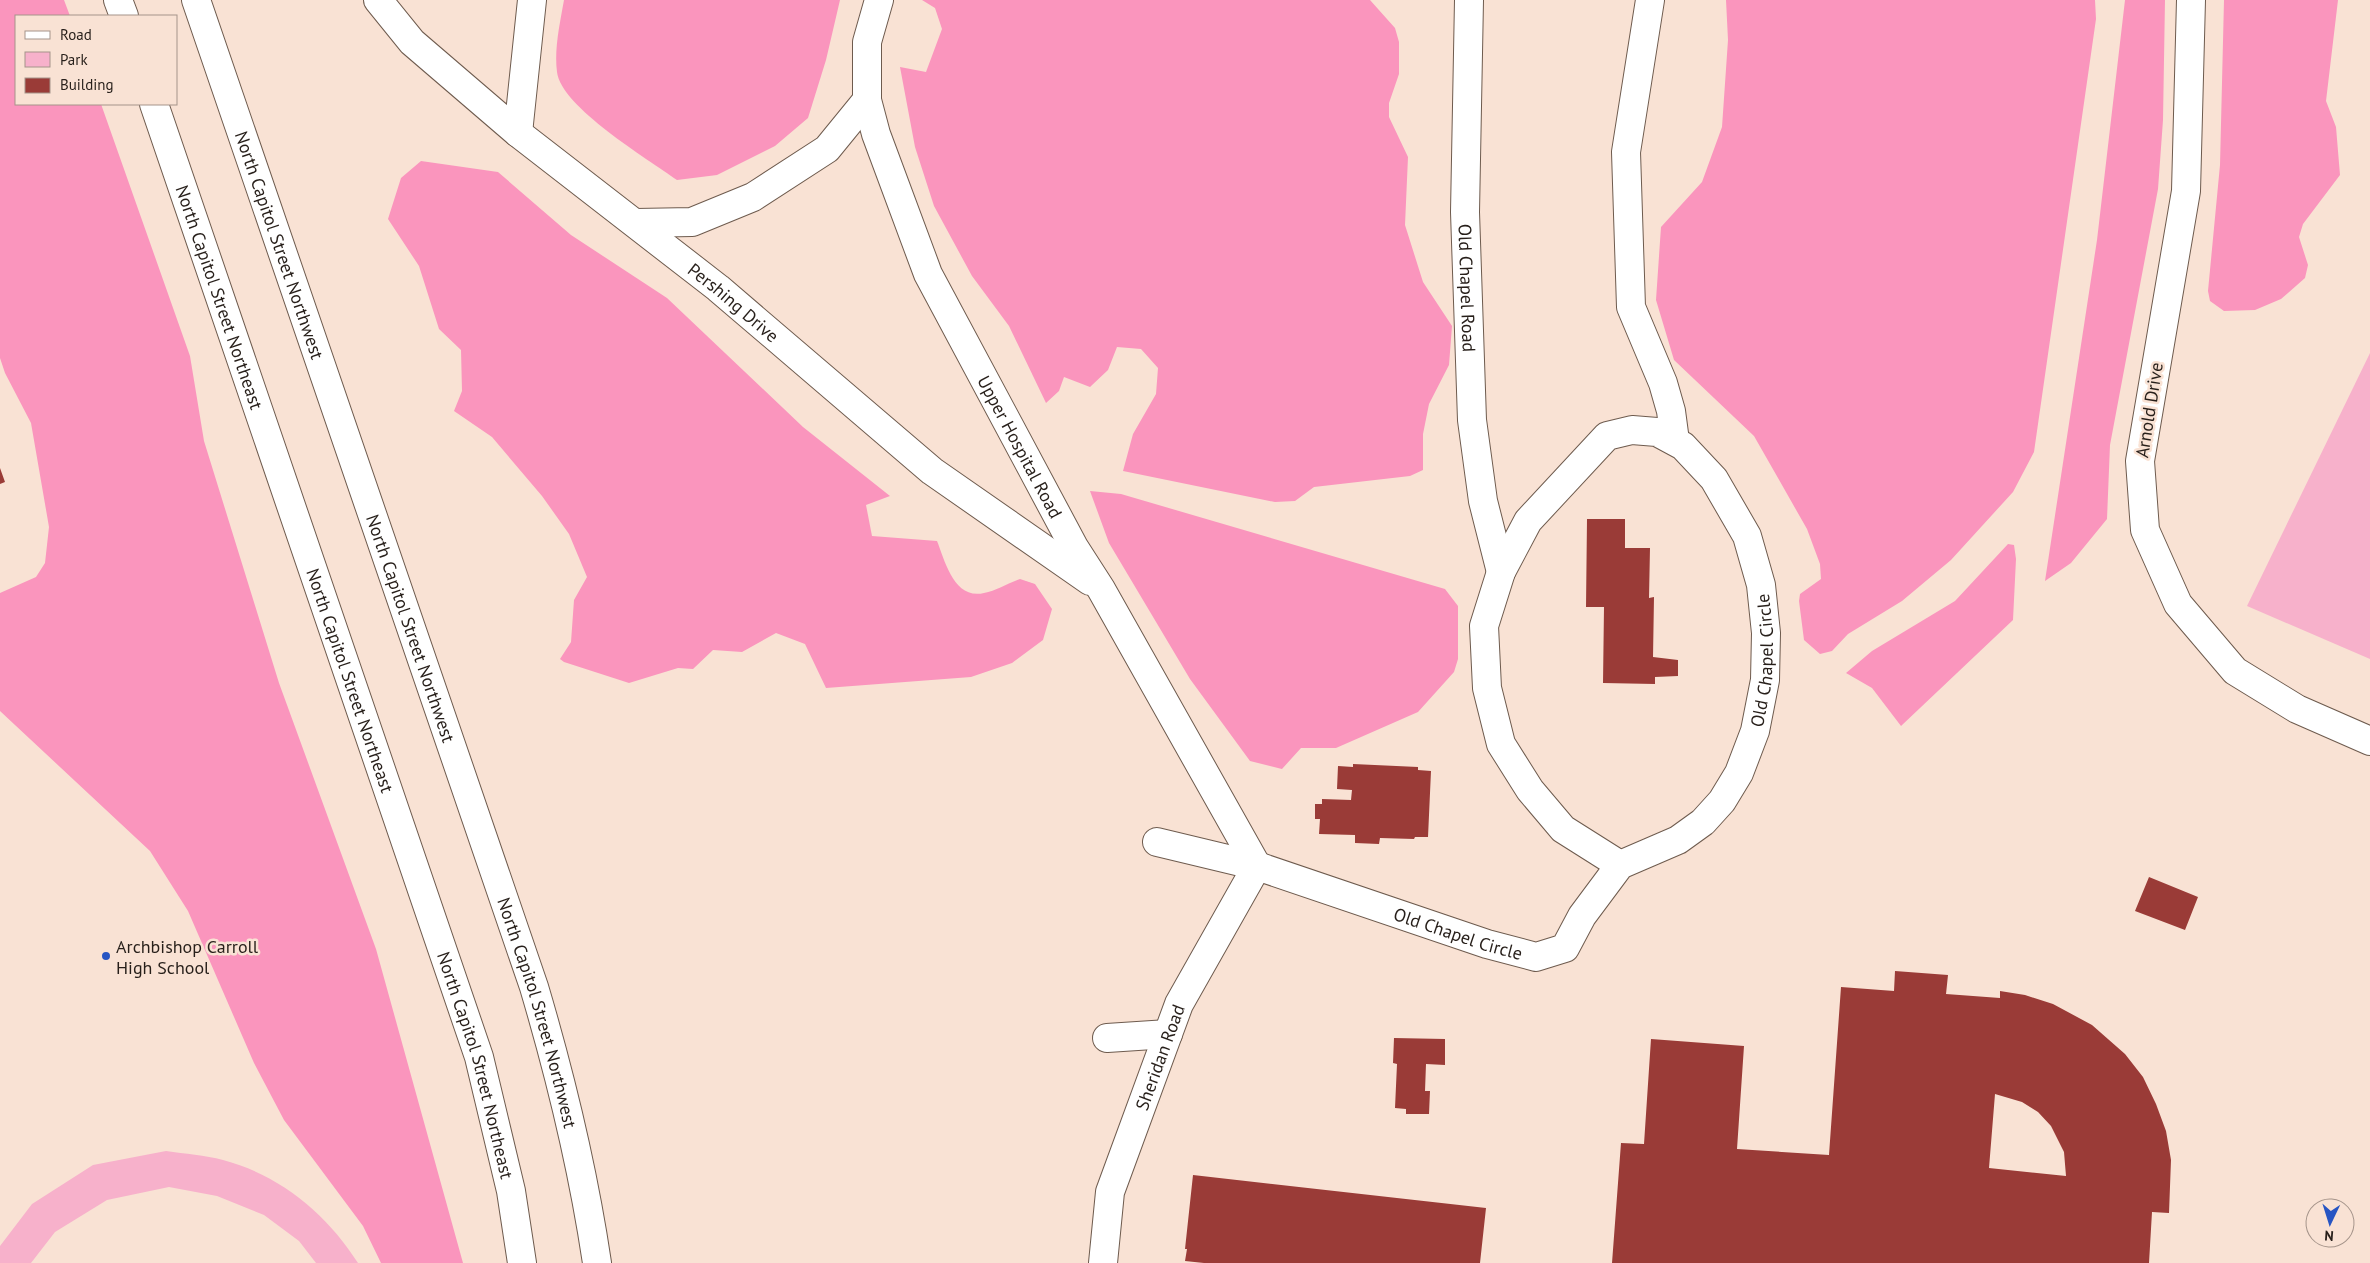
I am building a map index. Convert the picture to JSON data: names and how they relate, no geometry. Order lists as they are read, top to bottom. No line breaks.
{"streets":{"street":["North Capitol Street Northwest","Old Chapel Road","North Capitol Street Northeast","Pershing Drive","Arnold Drive","Upper Hospital Road","Old Chapel Circle","Sheridan Road"]},"crossings":[["Old Chapel Road","Old Chapel Circle"],["Pershing Drive","Upper Hospital Road"],["Upper Hospital Road","Old Chapel Circle"],["Upper Hospital Road","Sheridan Road"],["Old Chapel Circle","Sheridan Road"]],"places":["Archbishop Carroll High School"],"legend":["Road","Park","Building"],"north":"bottom"}
